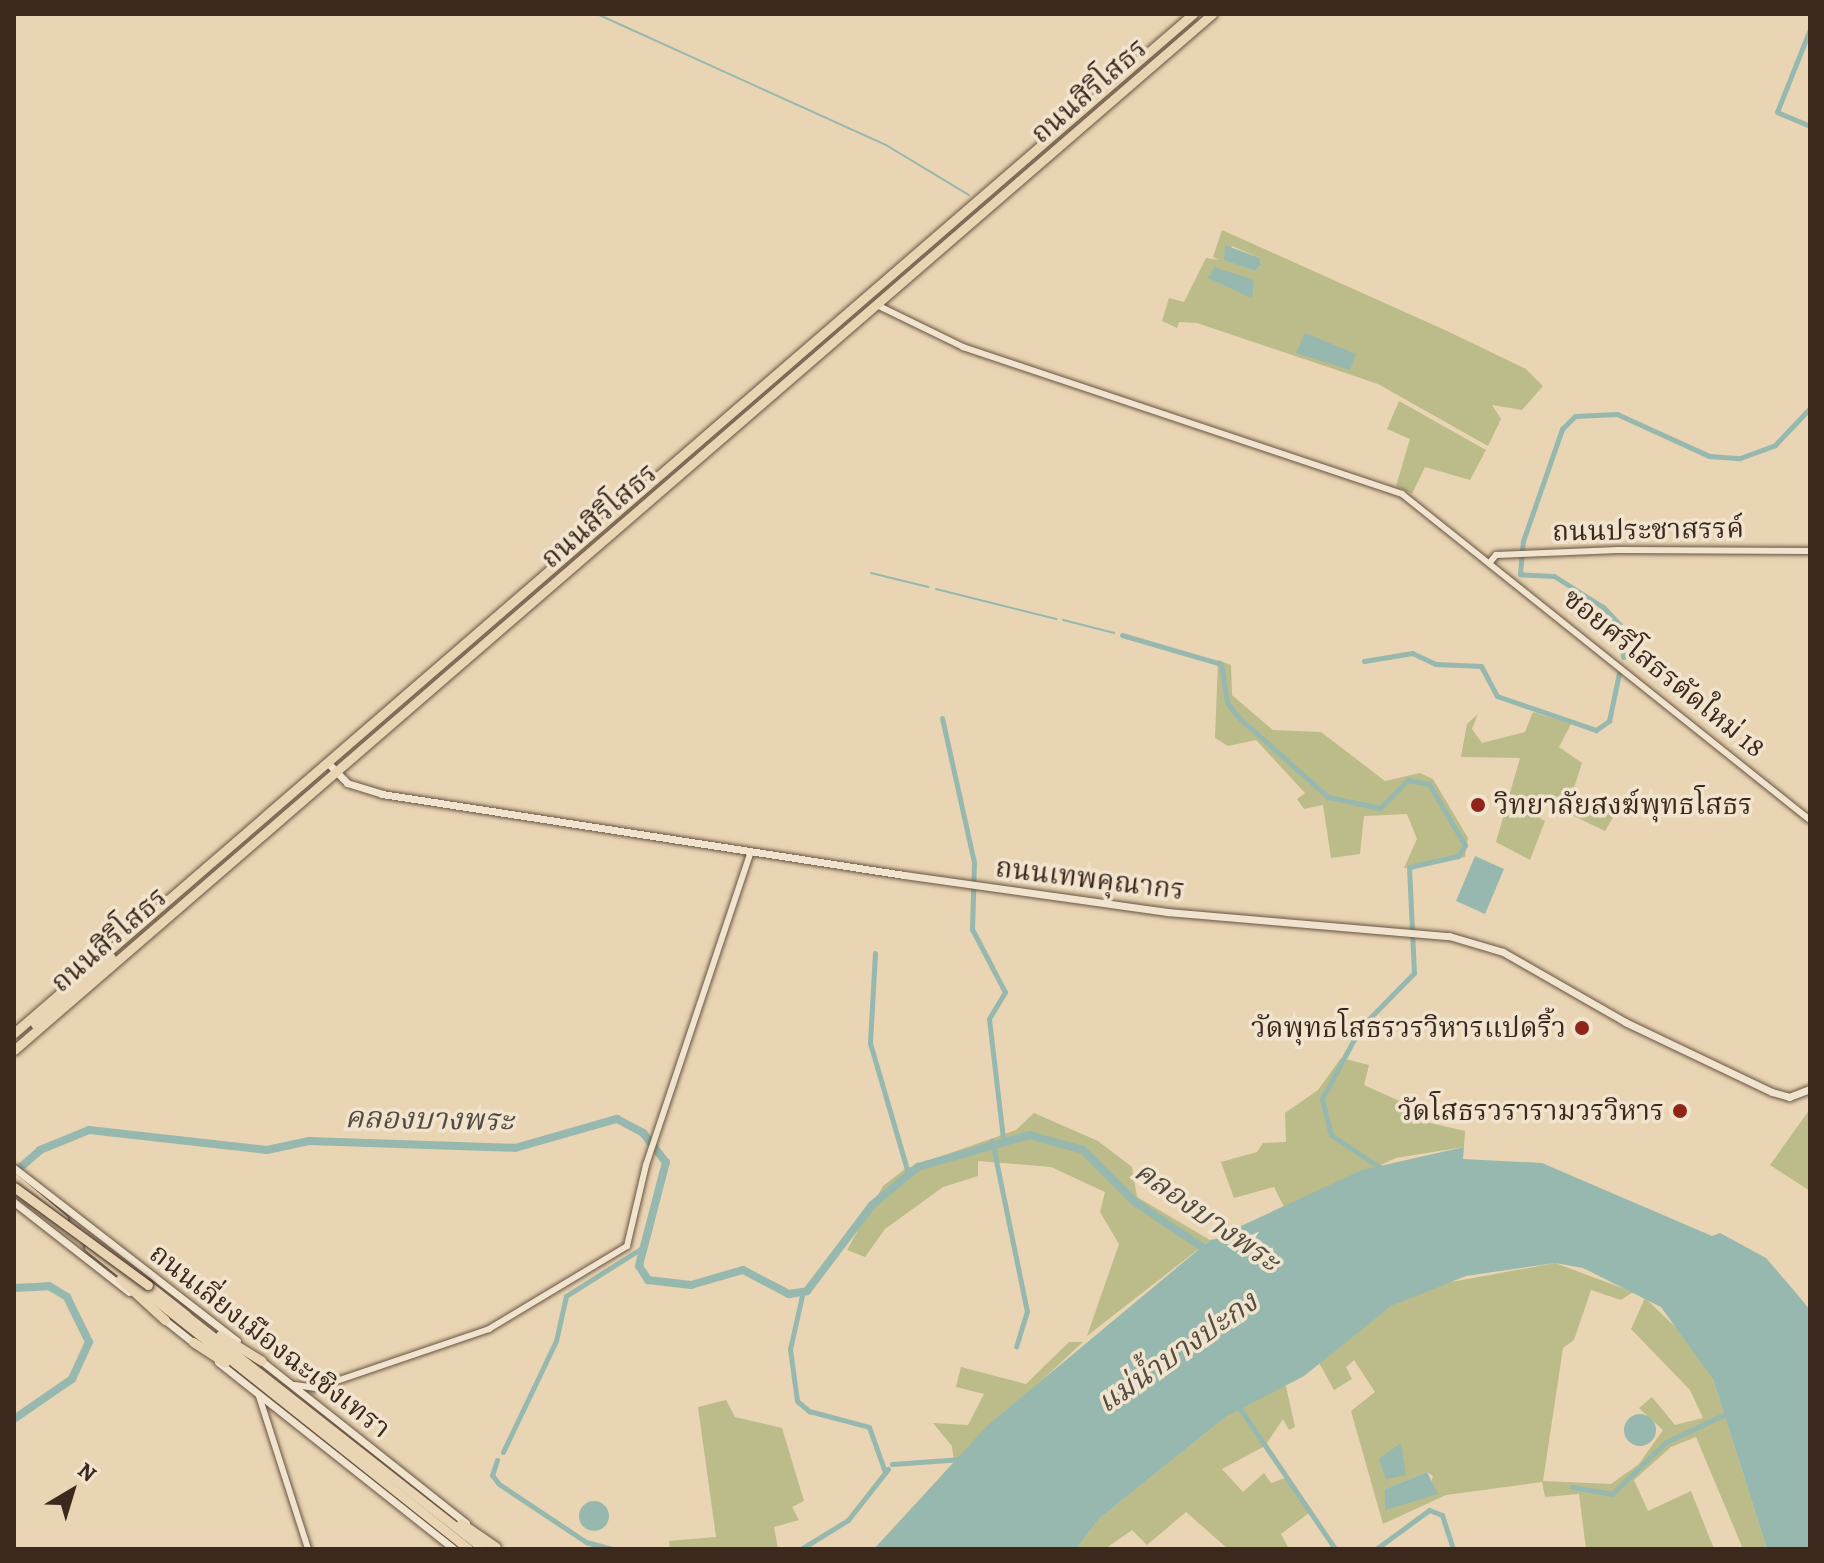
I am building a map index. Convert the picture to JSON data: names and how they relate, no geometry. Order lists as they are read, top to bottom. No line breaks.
{"streets":{"highway":["ถนนสิริโสธร","ถนนเลี่ยงเมืองฉะเชิงเทรา"],"main road":["ถนนเทพคุณากร"],"street":["ถนนประชาสรรค์","ซอยศรีโสธรตัดใหม่ 18"]},"crossings":[["ถนนสิริโสธร","ซอยศรีโสธรตัดใหม่ 18"],["ถนนสิริโสธร","ถนนเทพคุณากร"],["ถนนประชาสรรค์","ซอยศรีโสธรตัดใหม่ 18"]],"water":["คลองบางพระ","แม่น้ำบางปะกง"],"places":["วิทยาลัยสงฆ์พุทธโสธร","วัดพุทธโสธรวรวิหารแปดริ้ว","วัดโสธรวรารามวรวิหาร"],"north":"top right"}
